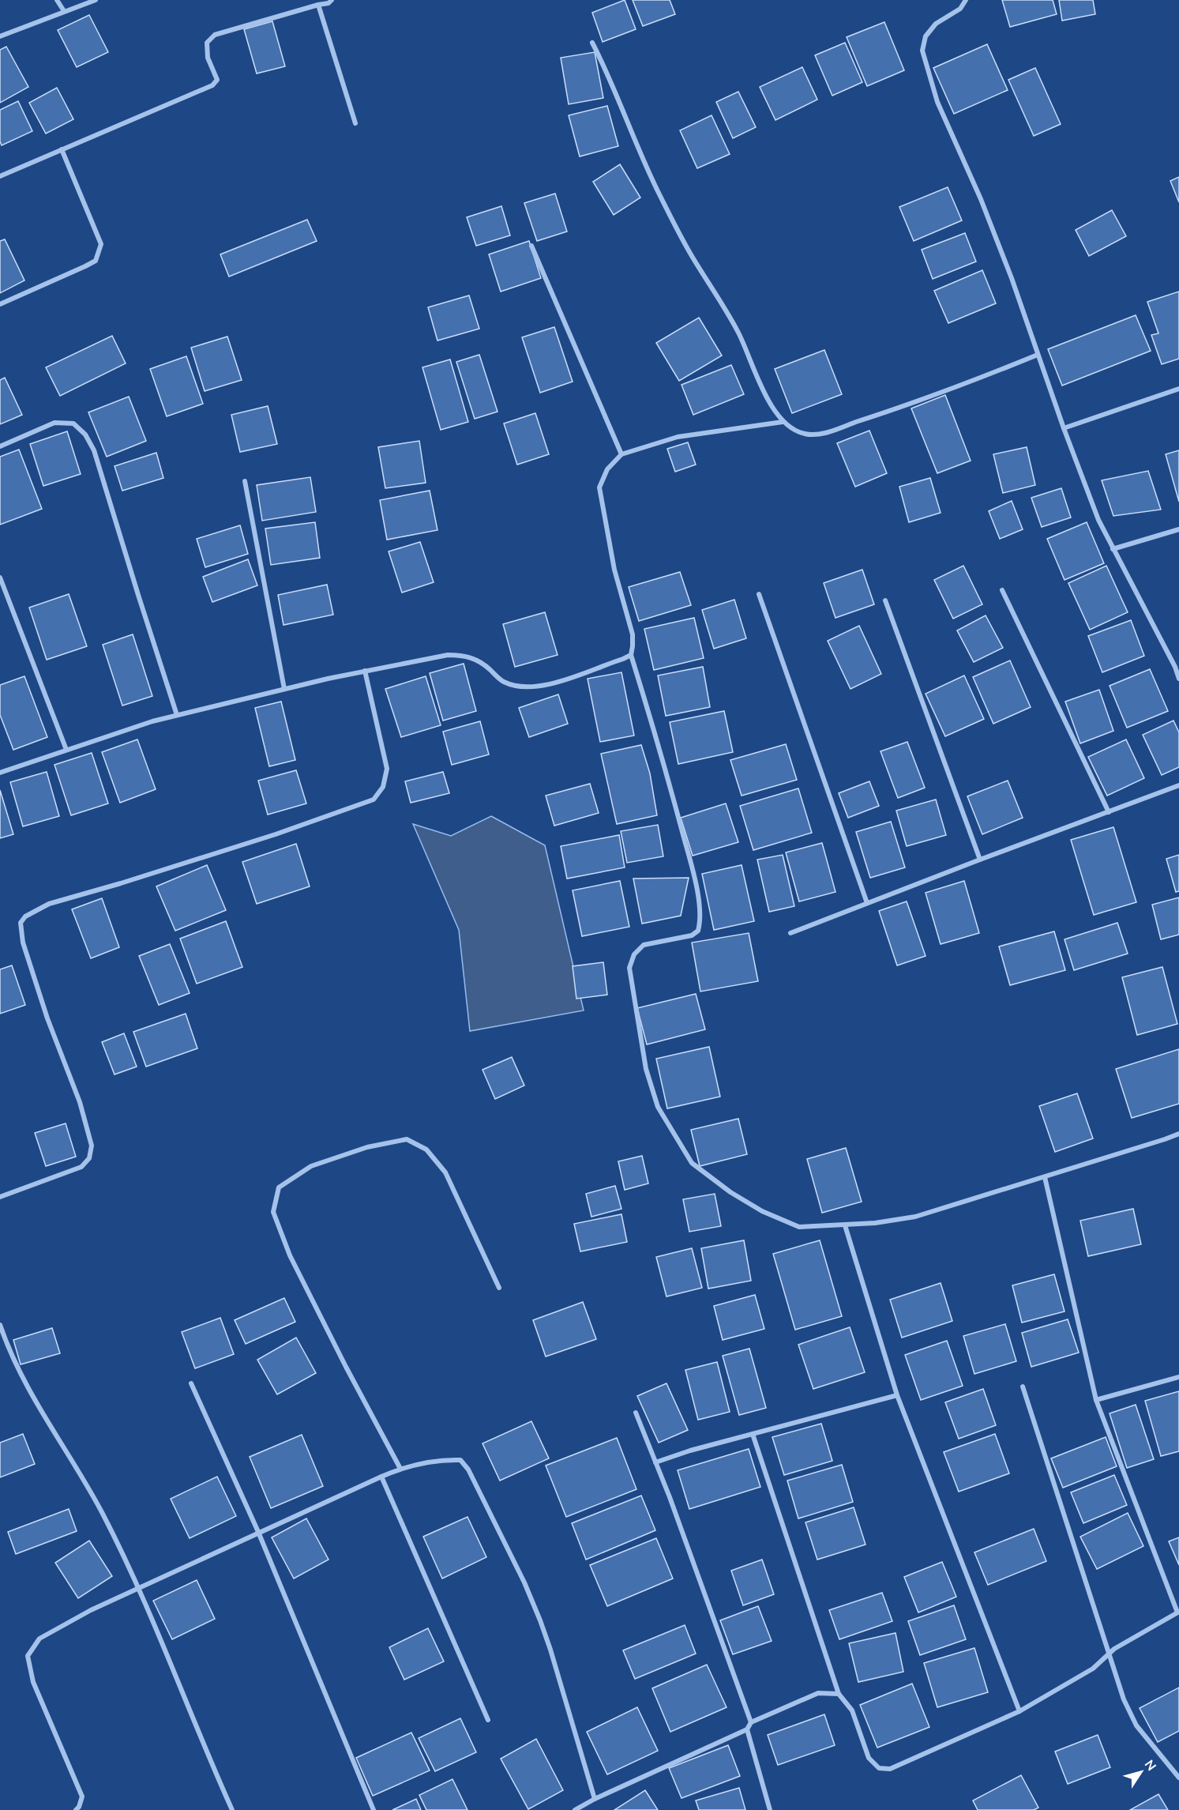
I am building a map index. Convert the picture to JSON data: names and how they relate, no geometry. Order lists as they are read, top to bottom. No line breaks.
{"north":"top right"}
